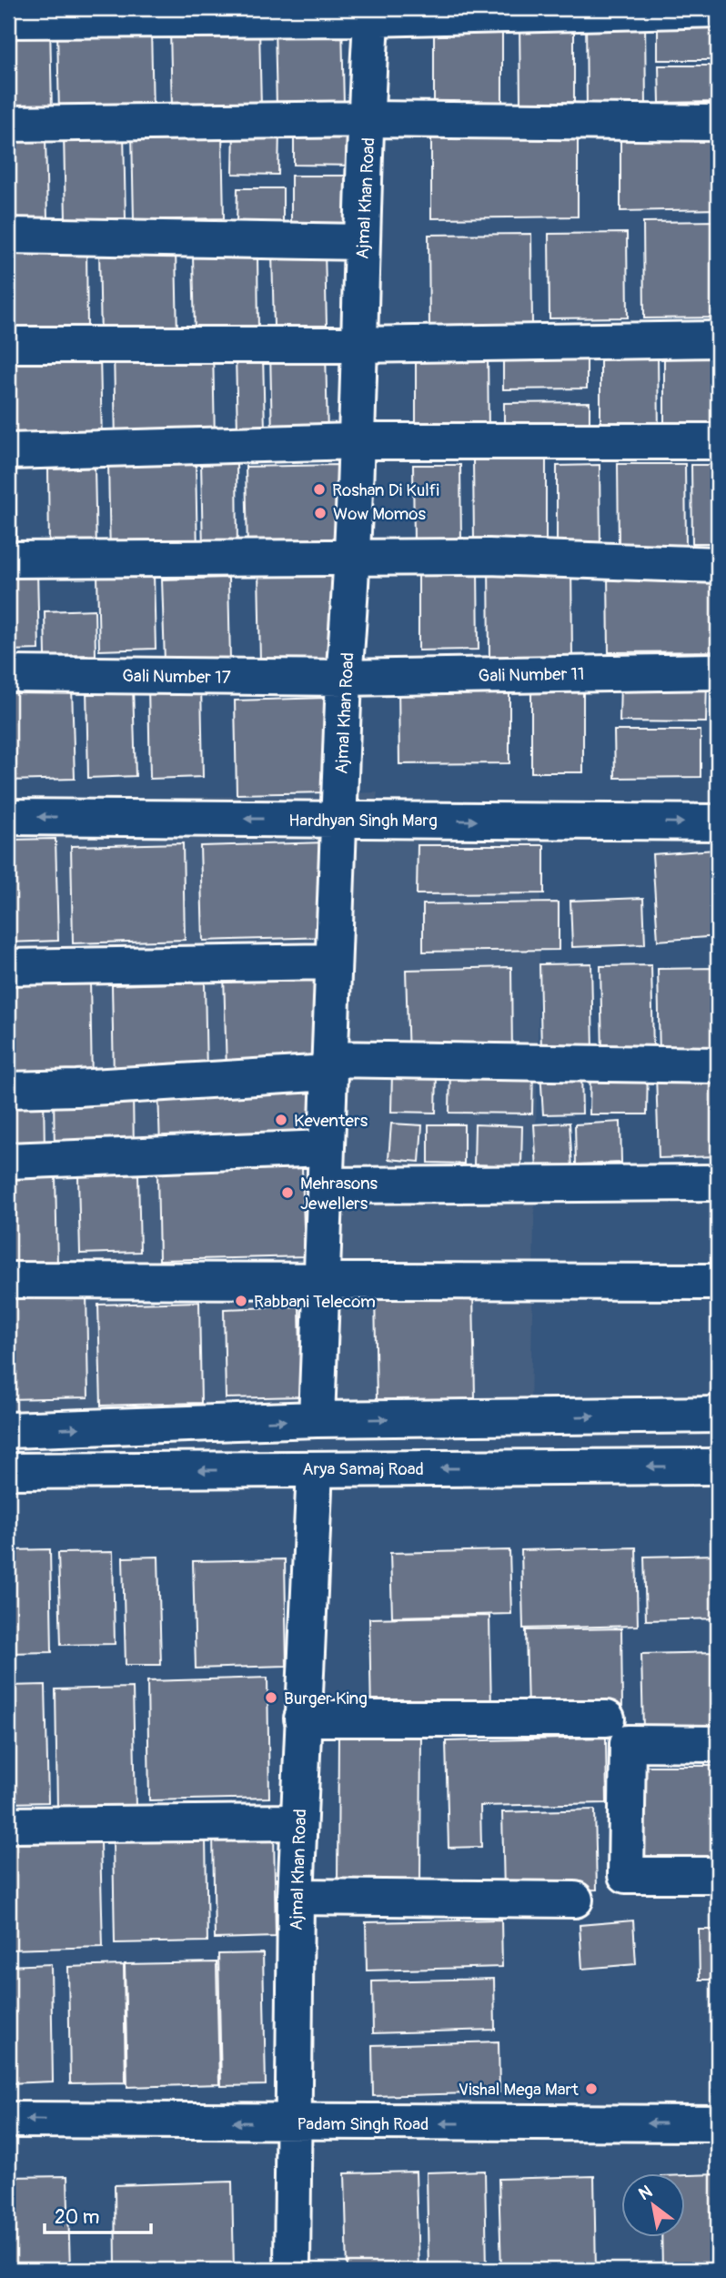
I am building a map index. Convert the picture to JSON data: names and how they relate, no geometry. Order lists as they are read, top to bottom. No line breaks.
{"streets":{"street":["Ajmal Khan Road","Gali Number 11","Gali Number 17","Hardhyan Singh Marg","Arya Samaj Road","Padam Singh Road"]},"crossings":[["Ajmal Khan Road","Gali Number 11"],["Ajmal Khan Road","Gali Number 17"],["Ajmal Khan Road","Hardhyan Singh Marg"],["Ajmal Khan Road","Arya Samaj Road"],["Ajmal Khan Road","Padam Singh Road"],["Gali Number 11","Gali Number 17"]],"places":["Roshan Di Kulfi","Wow Momos","Keventers","Mehrasons Jewellers","Rabbani Telecom","Burger King","Vishal Mega Mart"],"scale_bar":"20 m","north":"top left"}
